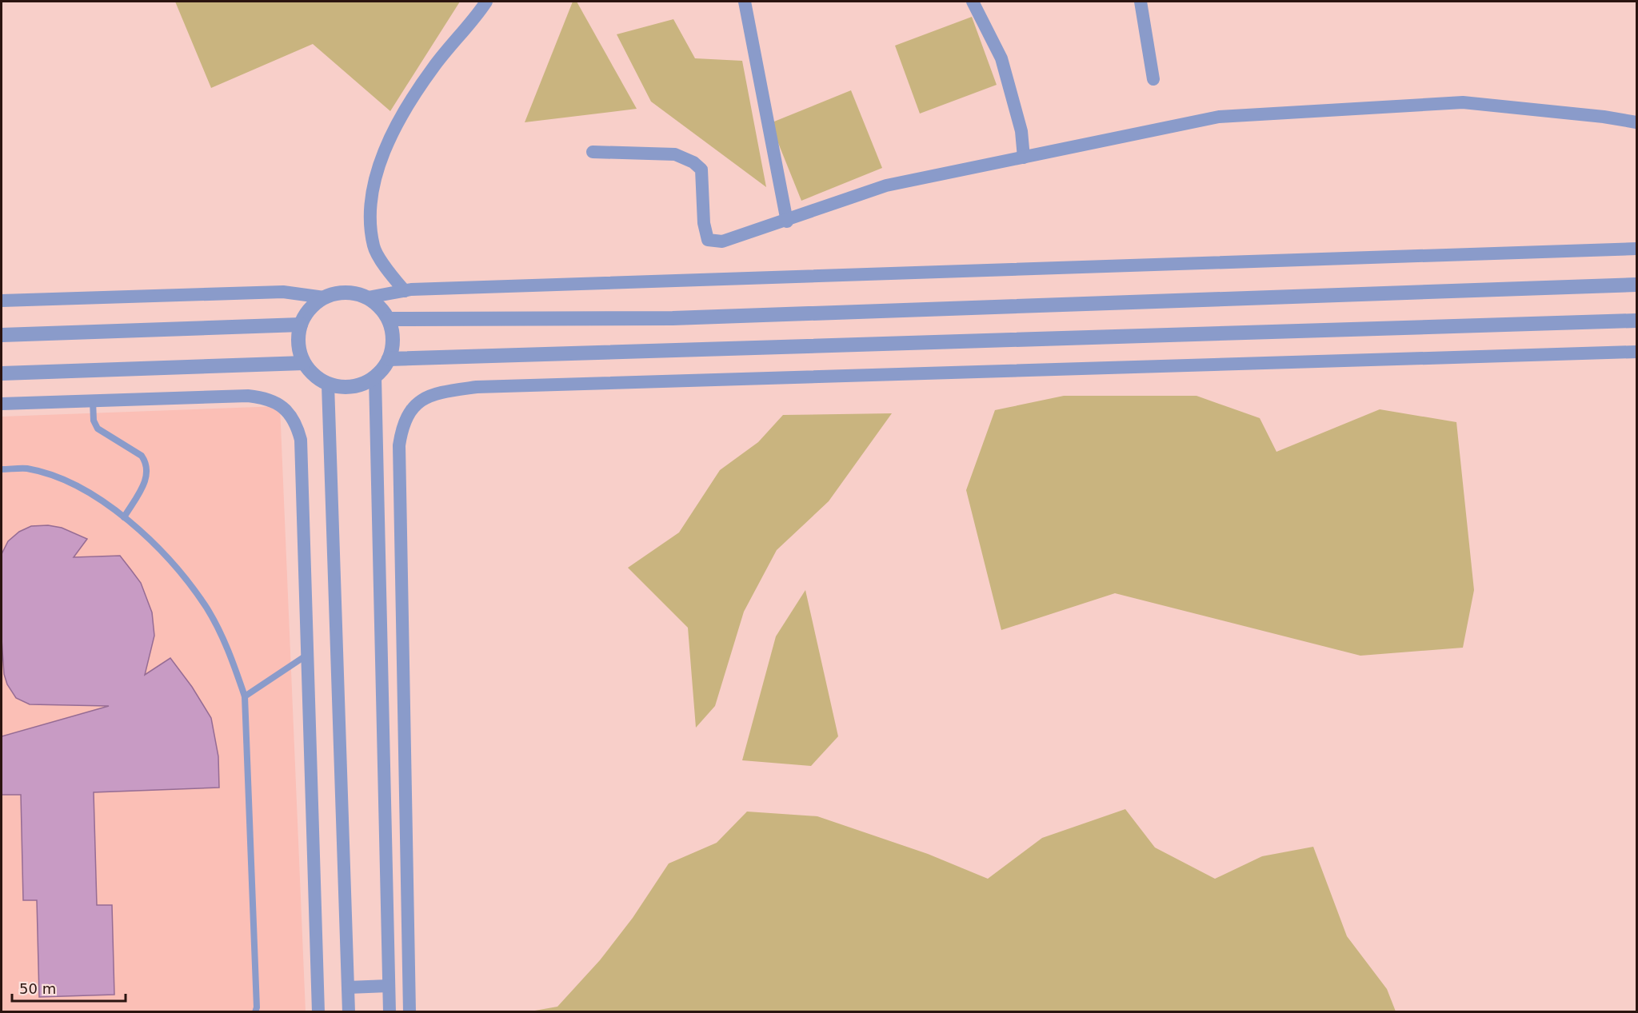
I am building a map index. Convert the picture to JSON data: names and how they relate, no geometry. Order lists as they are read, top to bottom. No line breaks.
{"scale_bar":"50 m"}
